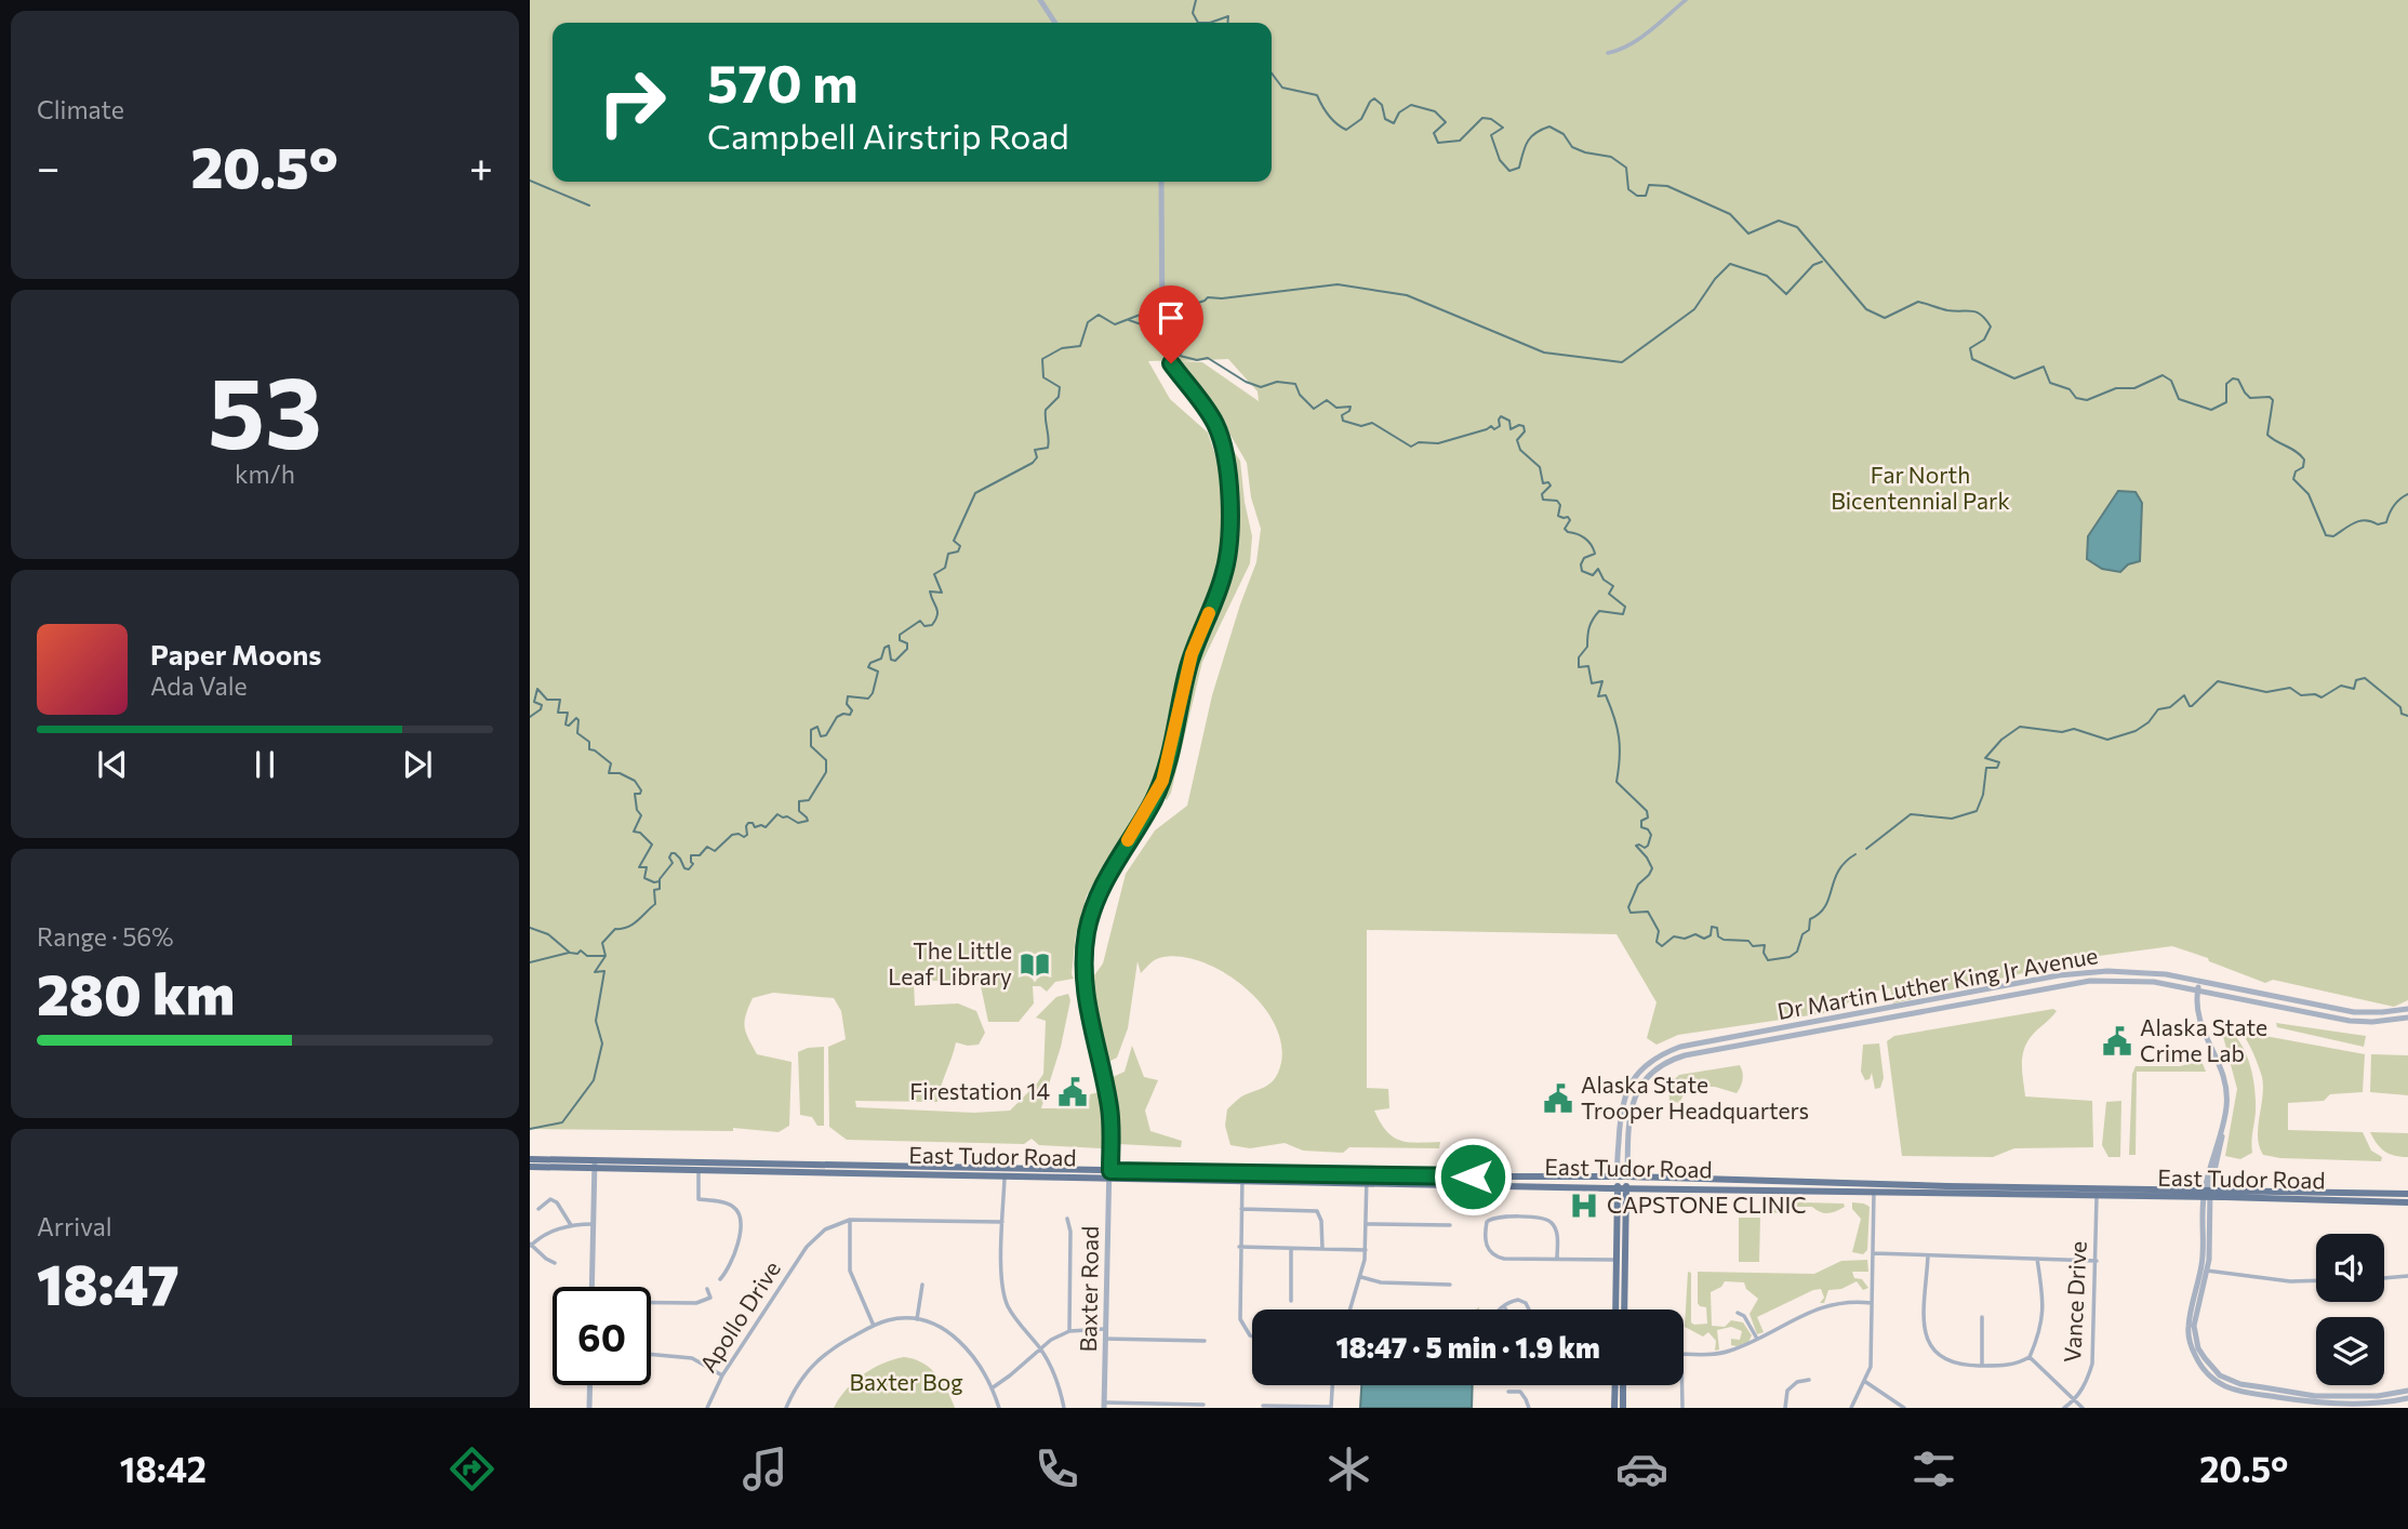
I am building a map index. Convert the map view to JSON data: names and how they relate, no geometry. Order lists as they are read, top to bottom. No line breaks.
{"streets":{"main road":["East Tudor Road"],"street":["Dr Martin Luther King Jr Avenue","Baxter Road","Vance Drive","Apollo Drive"]},"crossings":[["Dr Martin Luther King Jr Avenue","East Tudor Road"],["East Tudor Road","Baxter Road"],["East Tudor Road","Vance Drive"]],"parks":["Far North Bicentennial Park","Baxter Bog"],"places":{"library":["The Little Leaf Library"],"public building":["Alaska State Crime Lab","Firestation 14","Alaska State Trooper Headquarters"],"hospital":["CAPSTONE CLINIC"]},"page":{"tile":["Climate",["53","km/h"],["Range · 56%","280 km"],["Arrival","18:47"]],"turn":["570 m","Campbell Airstrip Road"],"heat":["−","20.5°","+"],"song":["Paper Moons","Ada Vale"],"limit":"60","trip":"18:47 · 5 min · 1.9 km","tabs":["18:42","20.5°"]}}
